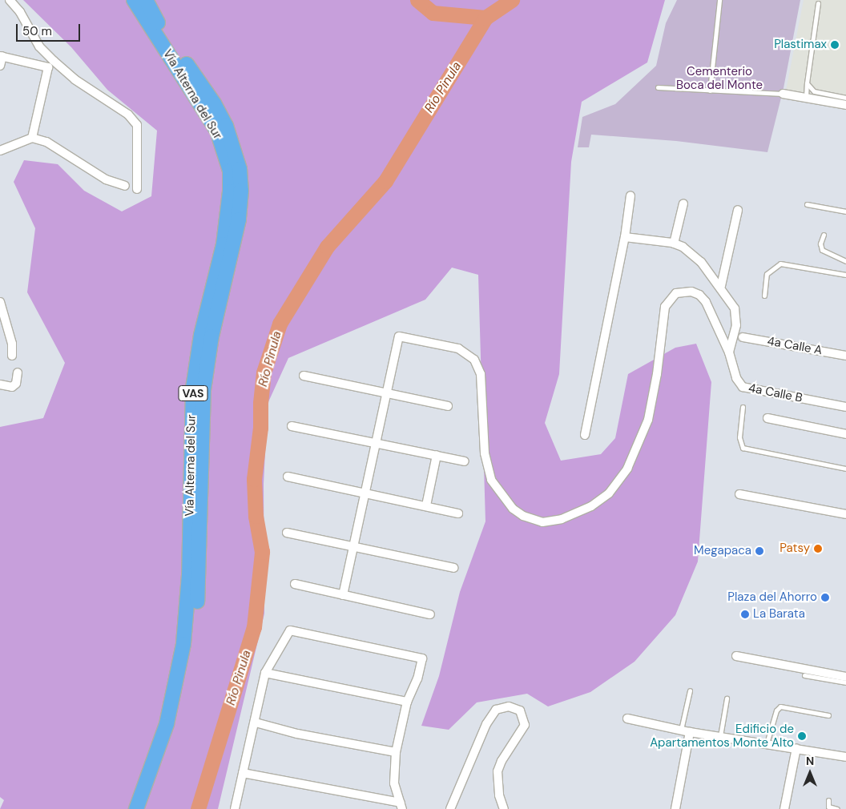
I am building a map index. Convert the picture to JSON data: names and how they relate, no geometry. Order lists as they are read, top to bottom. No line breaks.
{"streets":{"highway":["Vía Alterna del Sur","VAS"],"street":["4a Calle A","4a Calle B"]},"water":["Río Pinula"],"parks":["Cementerio Boca del Monte"],"places":["Plastimax","Patsy","Megapaca","Plaza del Ahorro","La Barata","Edificio de Apartamentos Monte Alto"],"scale_bar":"50 m","north":"top"}
